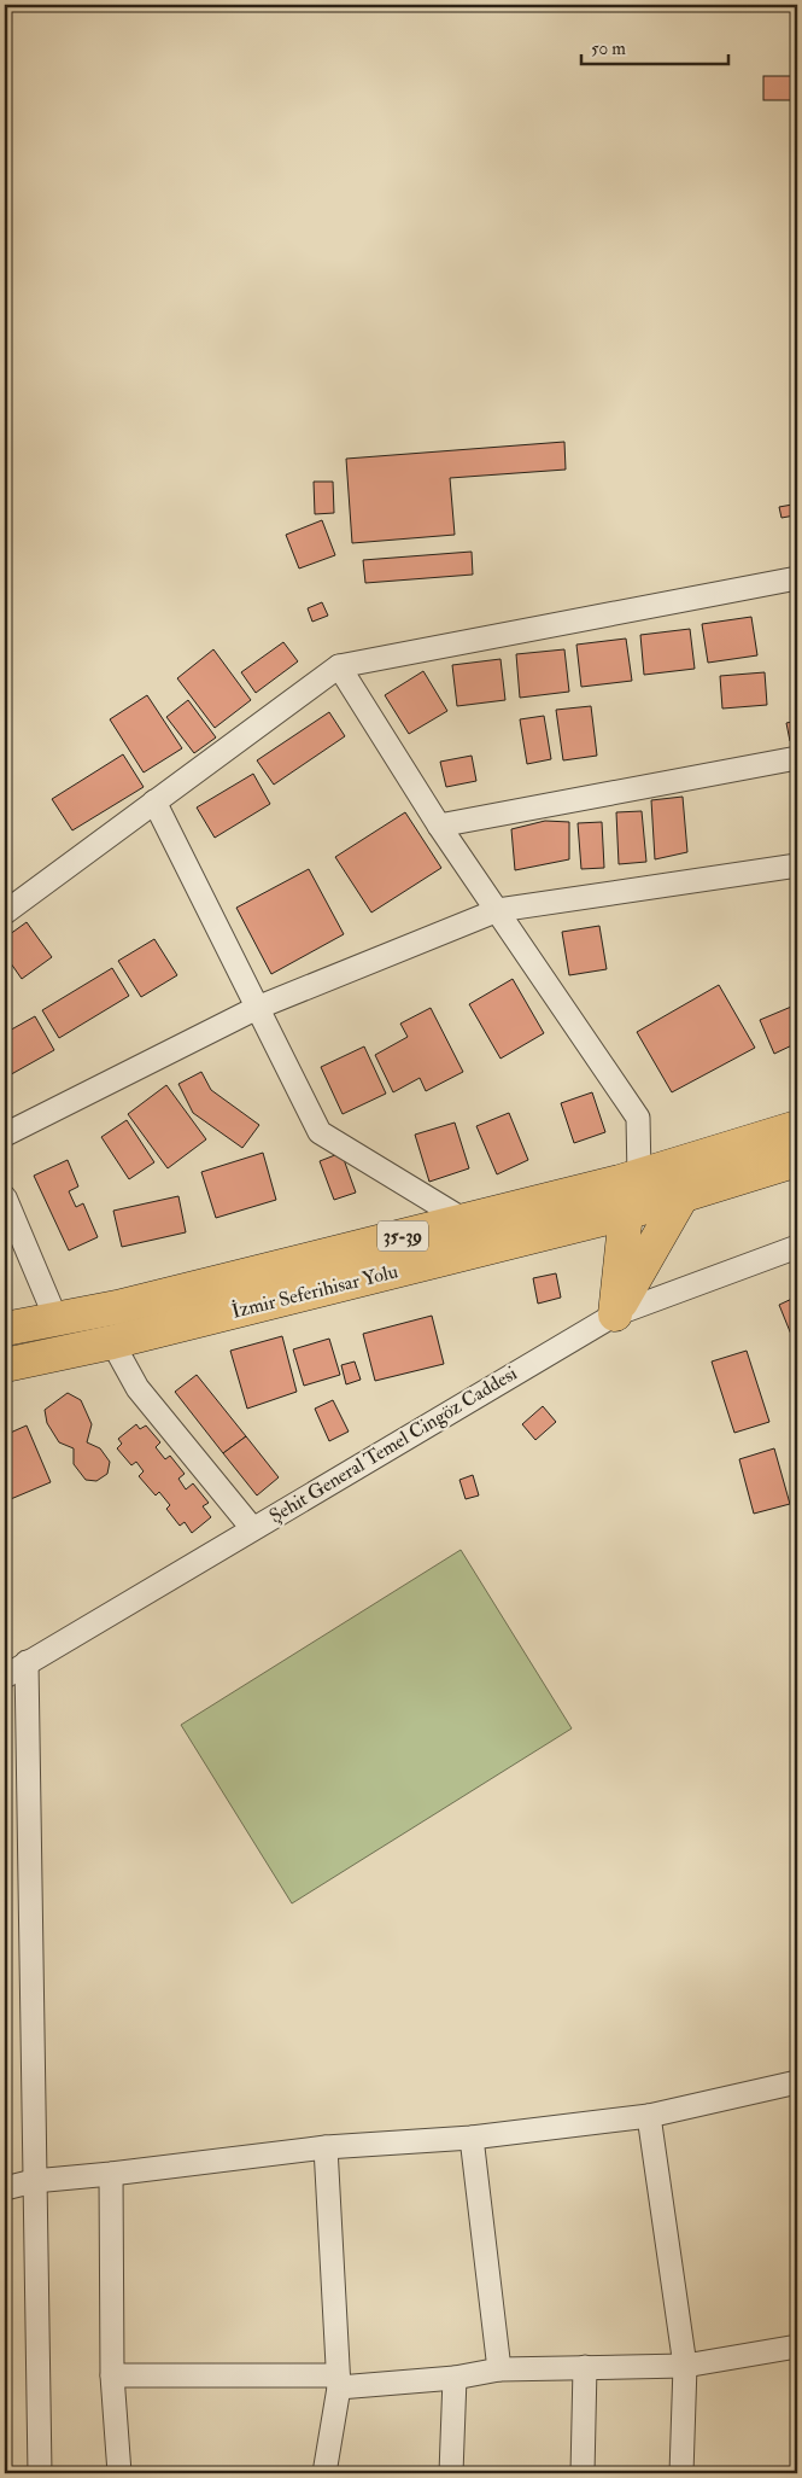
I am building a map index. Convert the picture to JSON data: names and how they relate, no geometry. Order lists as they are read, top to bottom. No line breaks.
{"streets":{"main road":["35-39","İzmir Seferihisar Yolu"],"street":["Şehit General Temel Cingöz Caddesi"]},"scale_bar":"50 m"}
